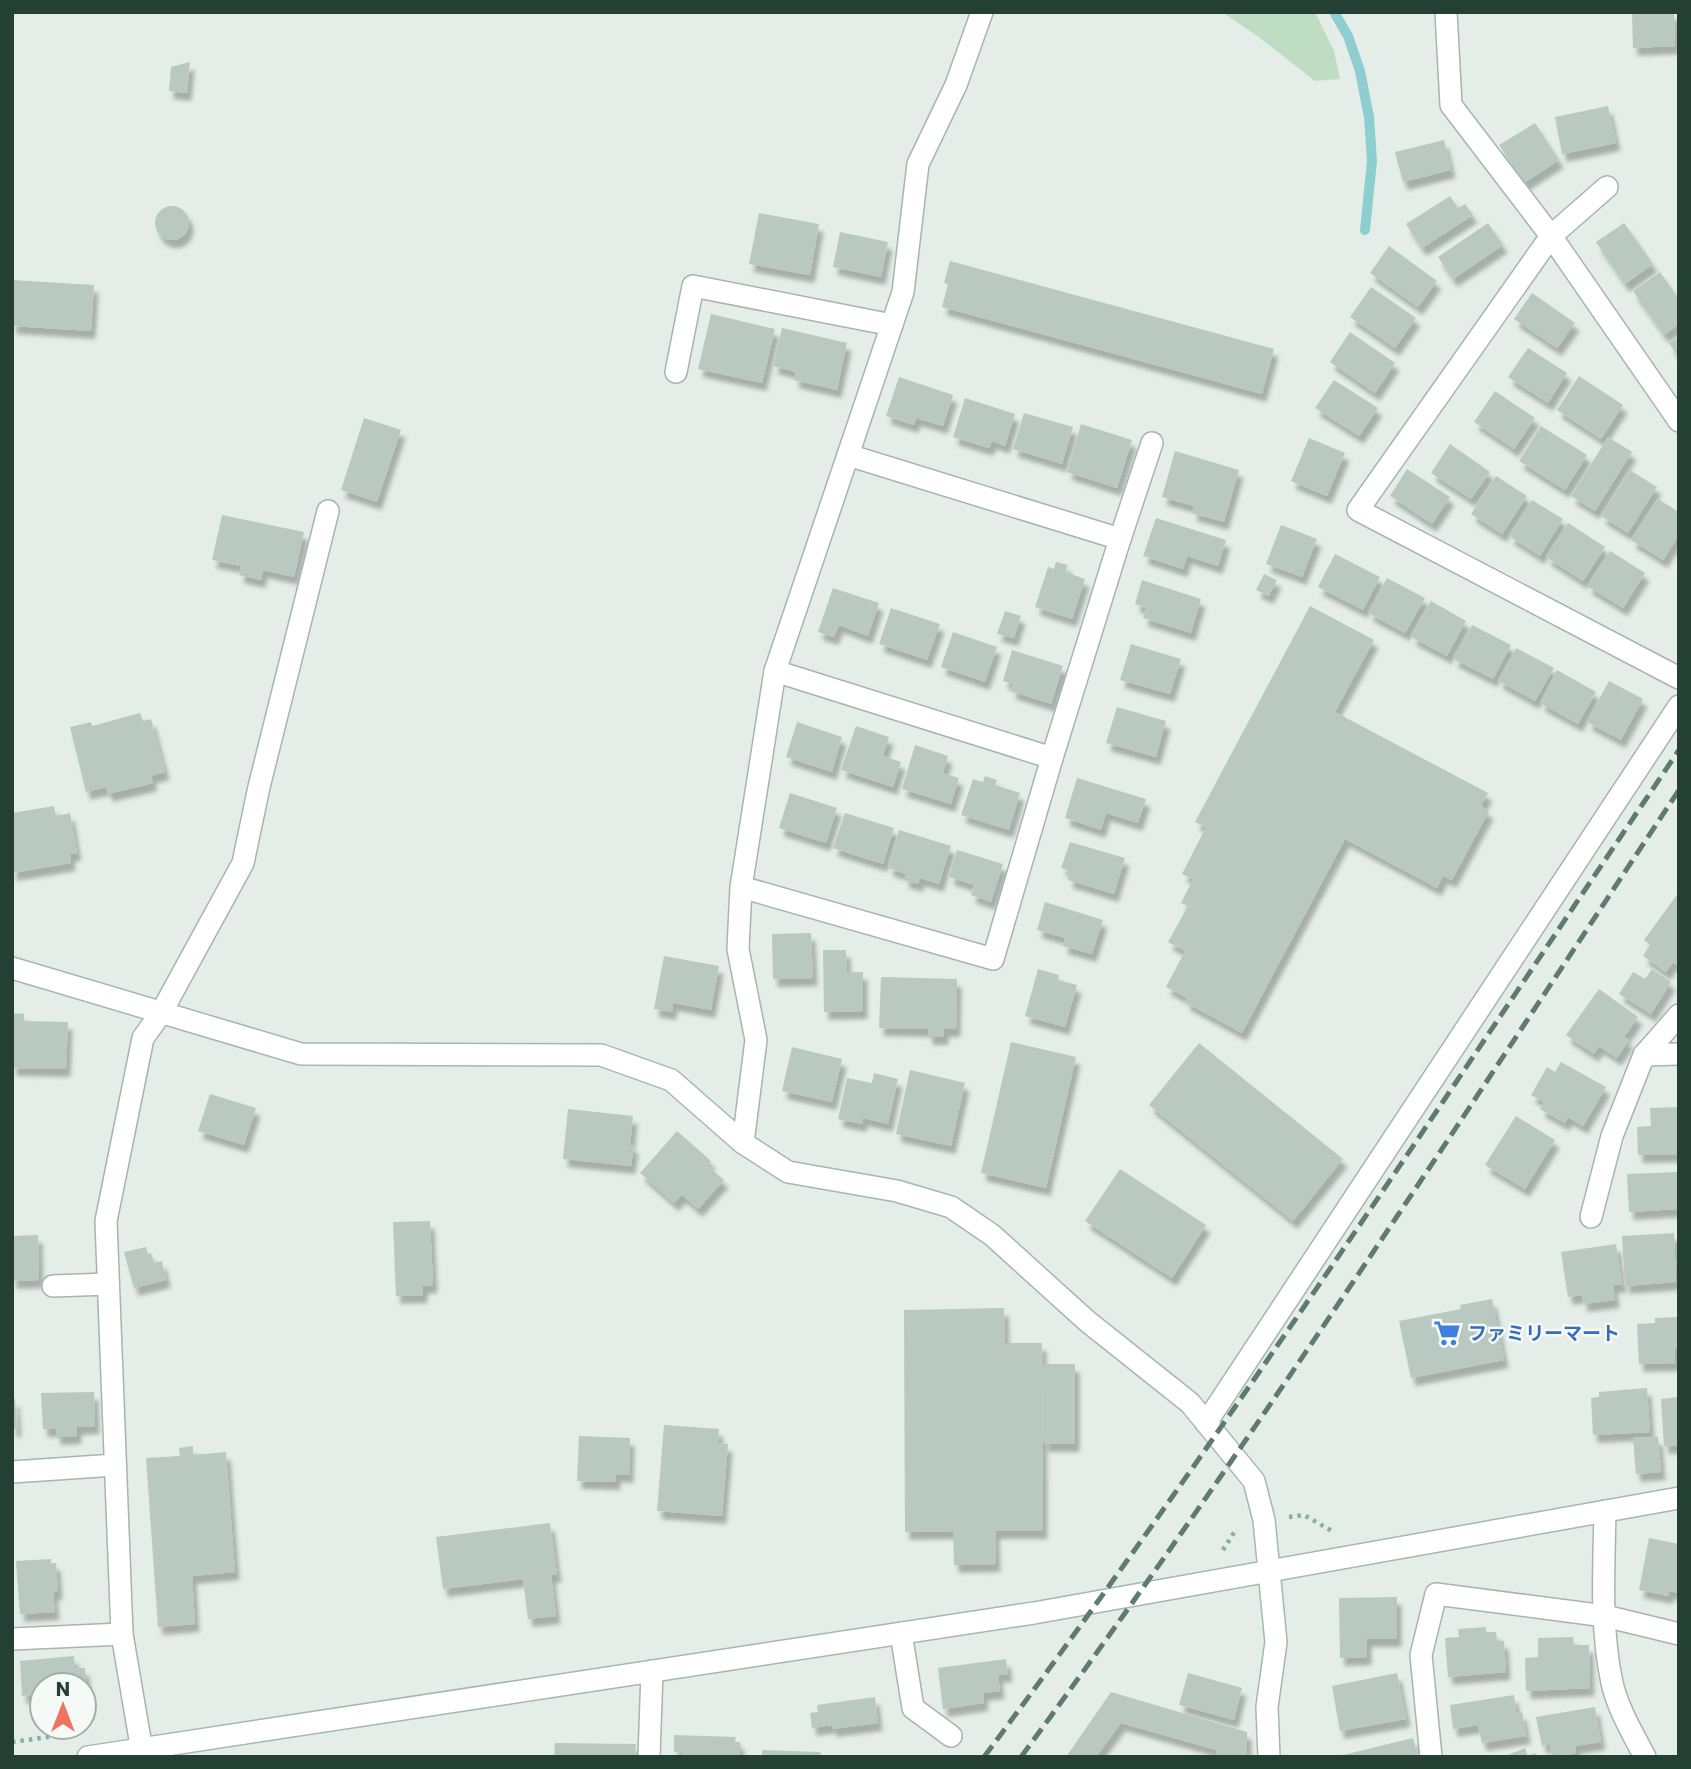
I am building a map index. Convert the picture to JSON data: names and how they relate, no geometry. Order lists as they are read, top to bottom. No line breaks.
{"places":{"supermarket":["ファミリーマート"]},"north":"top"}
